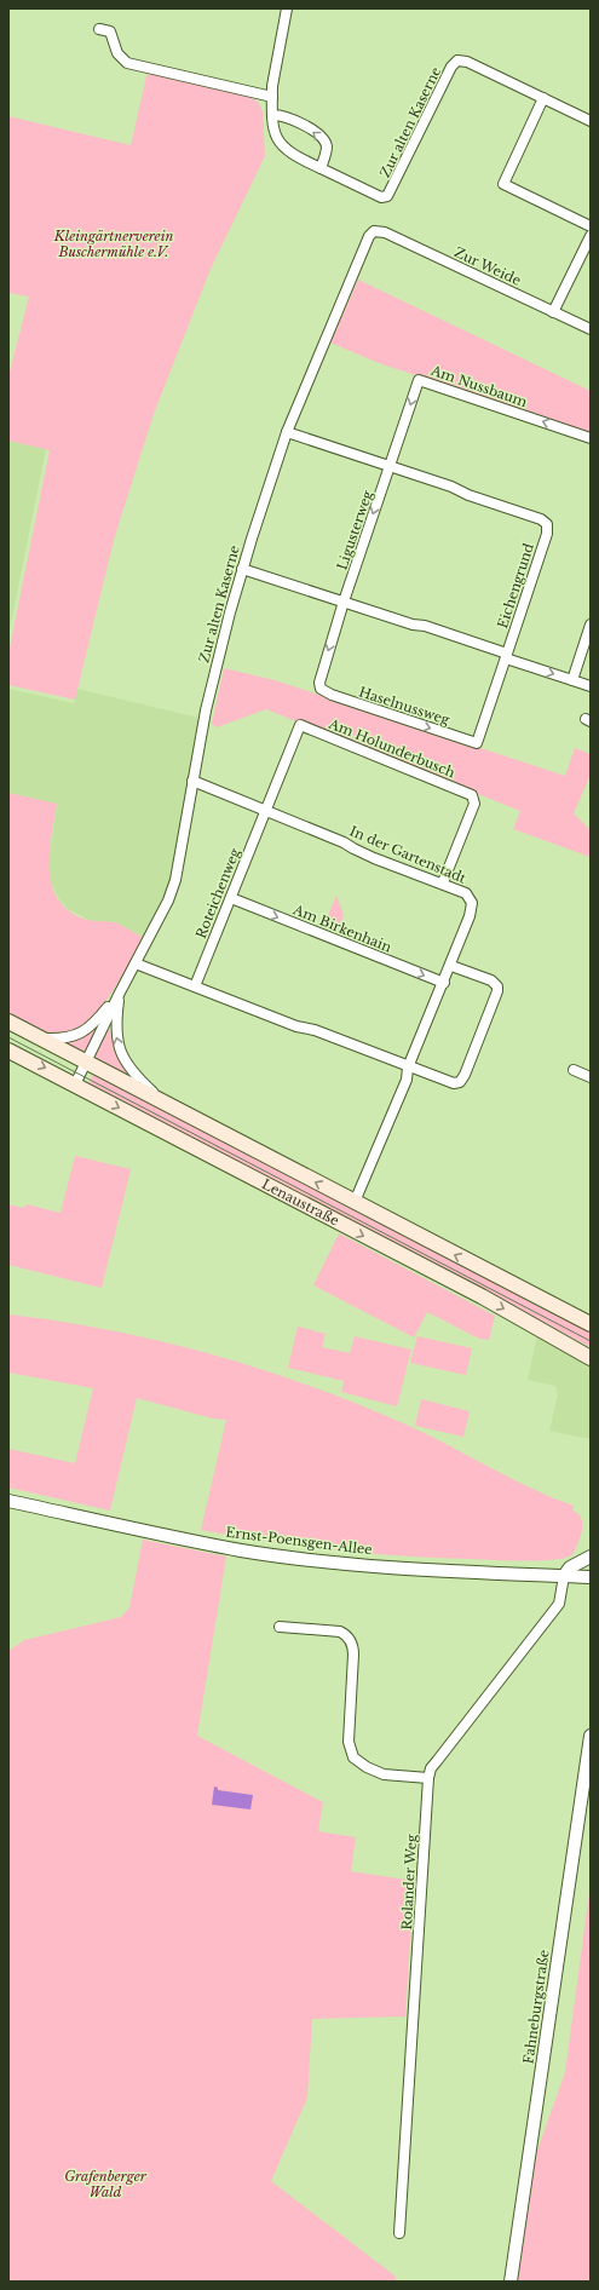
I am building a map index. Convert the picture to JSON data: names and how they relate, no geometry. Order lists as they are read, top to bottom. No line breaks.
{"streets":{"main road":["Lenaustraße"],"street":["Zur alten Kaserne","Zur Weide","Am Nussbaum","Ligusterweg","Eichengrund","Haselnussweg","Am Holunderbusch","In der Gartenstadt","Roteichenweg","Am Birkenhain","Ernst-Poensgen-Allee","Rolander Weg","Fahneburgstraße"]},"crossings":[["Zur alten Kaserne","Zur Weide"],["Zur alten Kaserne","Eichengrund"],["Zur alten Kaserne","In der Gartenstadt"],["Zur alten Kaserne","Lenaustraße"],["Am Nussbaum","Ligusterweg"],["Am Nussbaum","Eichengrund"],["Ligusterweg","Eichengrund"],["Ligusterweg","Haselnussweg"],["Eichengrund","Haselnussweg"],["Am Holunderbusch","In der Gartenstadt"],["Am Holunderbusch","Roteichenweg"],["In der Gartenstadt","Roteichenweg"],["In der Gartenstadt","Am Birkenhain"],["In der Gartenstadt","Lenaustraße"],["Roteichenweg","Am Birkenhain"],["Ernst-Poensgen-Allee","Rolander Weg"]],"one_way":["Ligusterweg","Am Birkenhain"],"parks":["Kleingärtnerverein Buschermühle e.V.","Grafenberger Wald"]}
